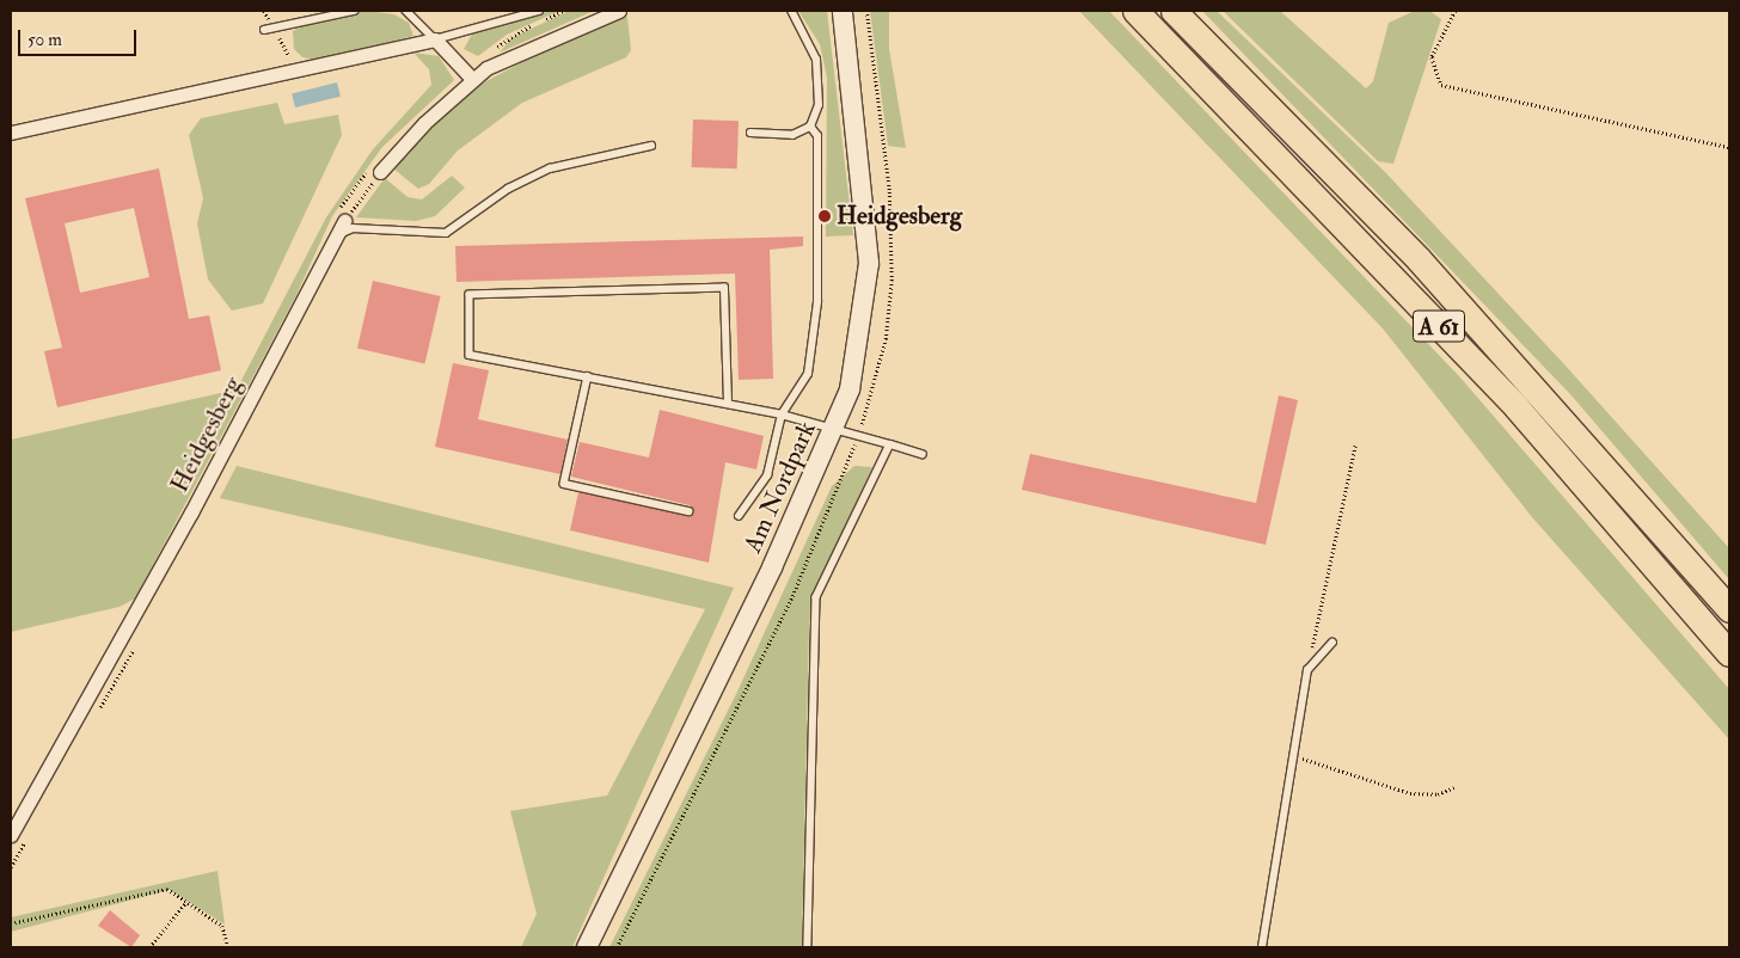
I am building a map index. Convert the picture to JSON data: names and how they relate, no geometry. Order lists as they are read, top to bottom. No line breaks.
{"streets":{"highway":["A 61"],"street":["Heidgesberg","Am Nordpark"]},"places":["Heidgesberg"],"scale_bar":"50 m"}
